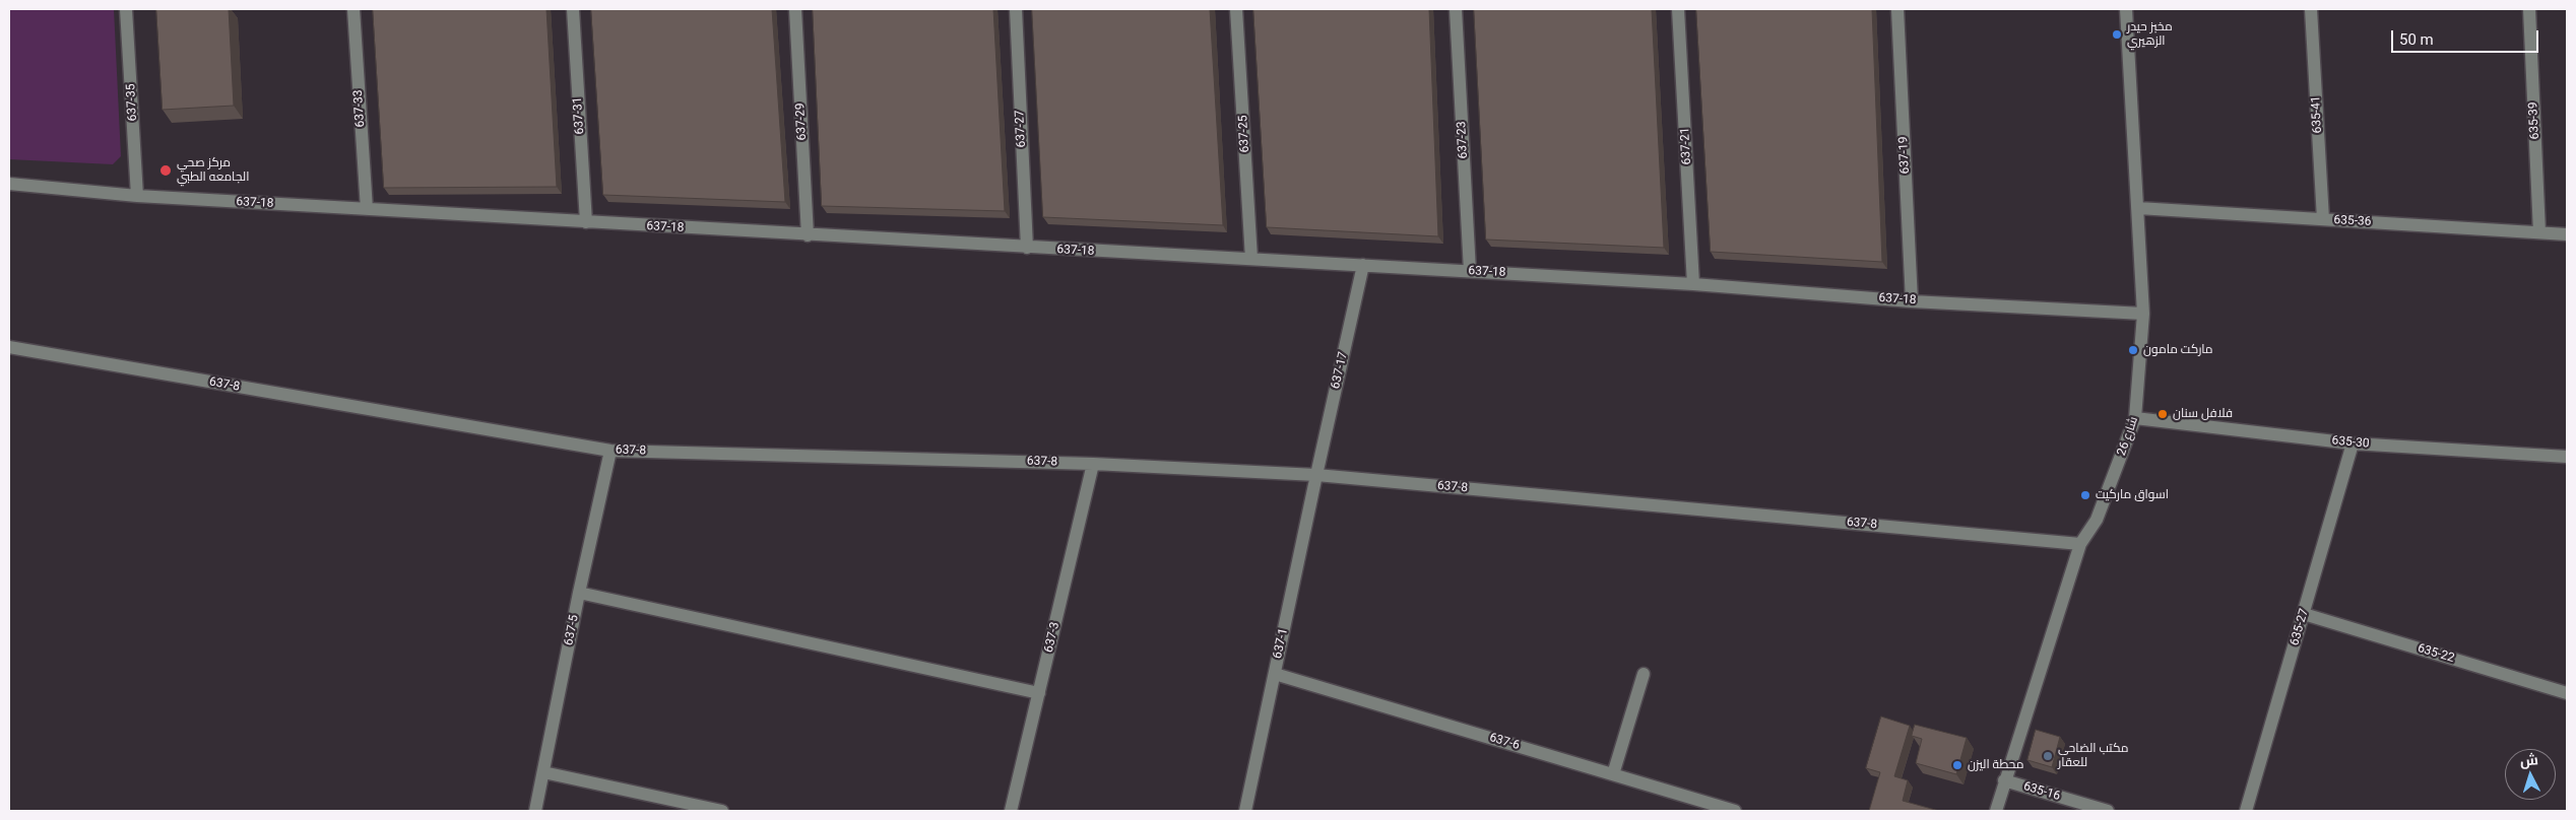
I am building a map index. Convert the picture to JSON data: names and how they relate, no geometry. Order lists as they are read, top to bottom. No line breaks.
{"streets":{"street":["637-35","637-33","635-41","637-31","635-39","637-29","637-27","637-25","637-23","637-21","637-19","637-18","635-36","637-17","637-8","شارع 26","635-30","635-27","637-5","637-3","637-1","635-22","637-6","635-16"]},"crossings":[["637-35","637-18"],["637-33","637-18"],["635-41","635-36"],["637-31","637-18"],["635-39","635-36"],["637-29","637-18"],["637-27","637-18"],["637-25","637-18"],["637-23","637-18"],["637-21","637-18"],["637-19","637-18"],["637-18","637-17"],["637-18","شارع 26"],["635-36","شارع 26"],["637-17","637-8"],["637-17","637-1"],["637-8","شارع 26"],["637-8","637-5"],["637-8","637-3"],["637-8","637-1"],["شارع 26","635-30"],["شارع 26","635-16"],["635-30","635-27"],["635-27","635-22"],["637-1","637-6"]],"places":["مخبز حيدر الزهيري","مركز صحي الجامعه الطبي","ماركت مامون","فلافل سنان","اسواق ماركيت","مكتب الضاحي للعقار","محطة اليزن"],"scale_bar":"50 m","north":"top"}
